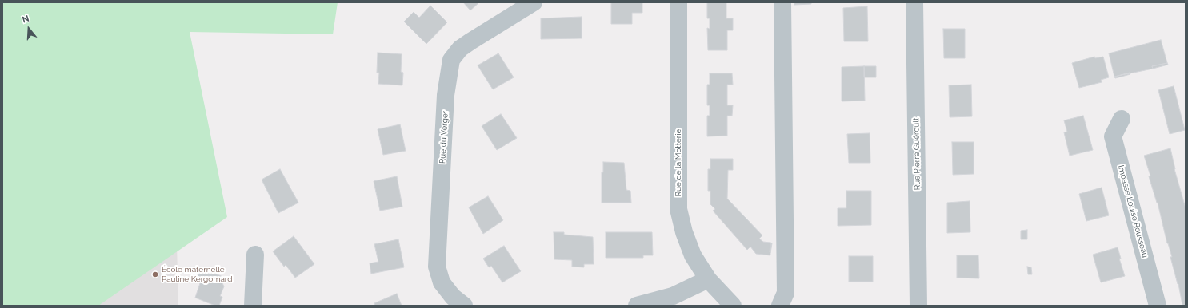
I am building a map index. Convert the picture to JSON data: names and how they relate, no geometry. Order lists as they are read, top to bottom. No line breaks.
{"streets":{"street":["Rue du Verger","Rue Pierre Guéroult","Rue de la Motterie","Impasse Louise Rousseau"]},"places":["École maternelle Pauline Kergomard"],"north":"top"}
